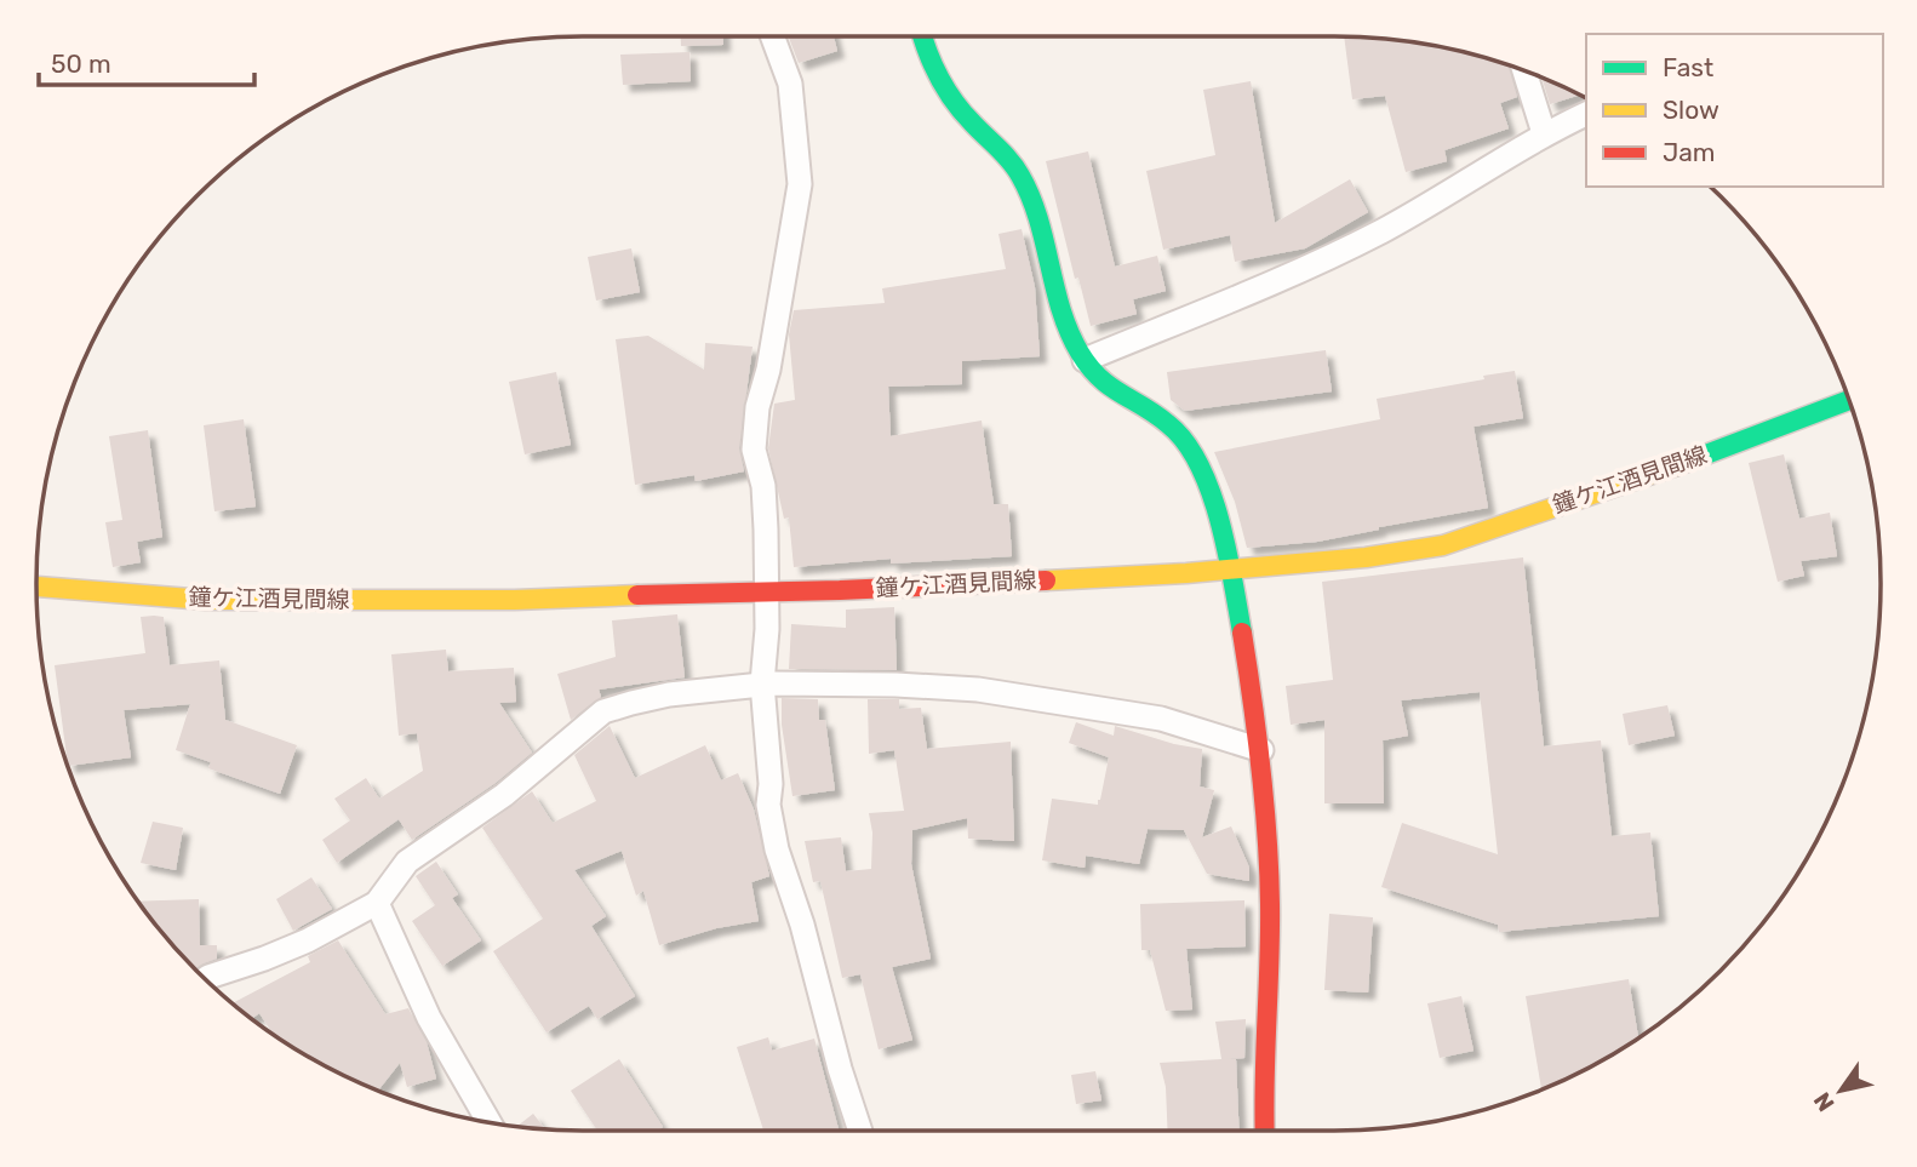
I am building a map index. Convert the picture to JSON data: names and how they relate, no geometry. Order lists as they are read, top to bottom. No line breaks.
{"streets":{"main road":["鐘ケ江酒見間線"]},"legend":["Fast","Slow","Jam"],"scale_bar":"50 m","north":"bottom left"}
